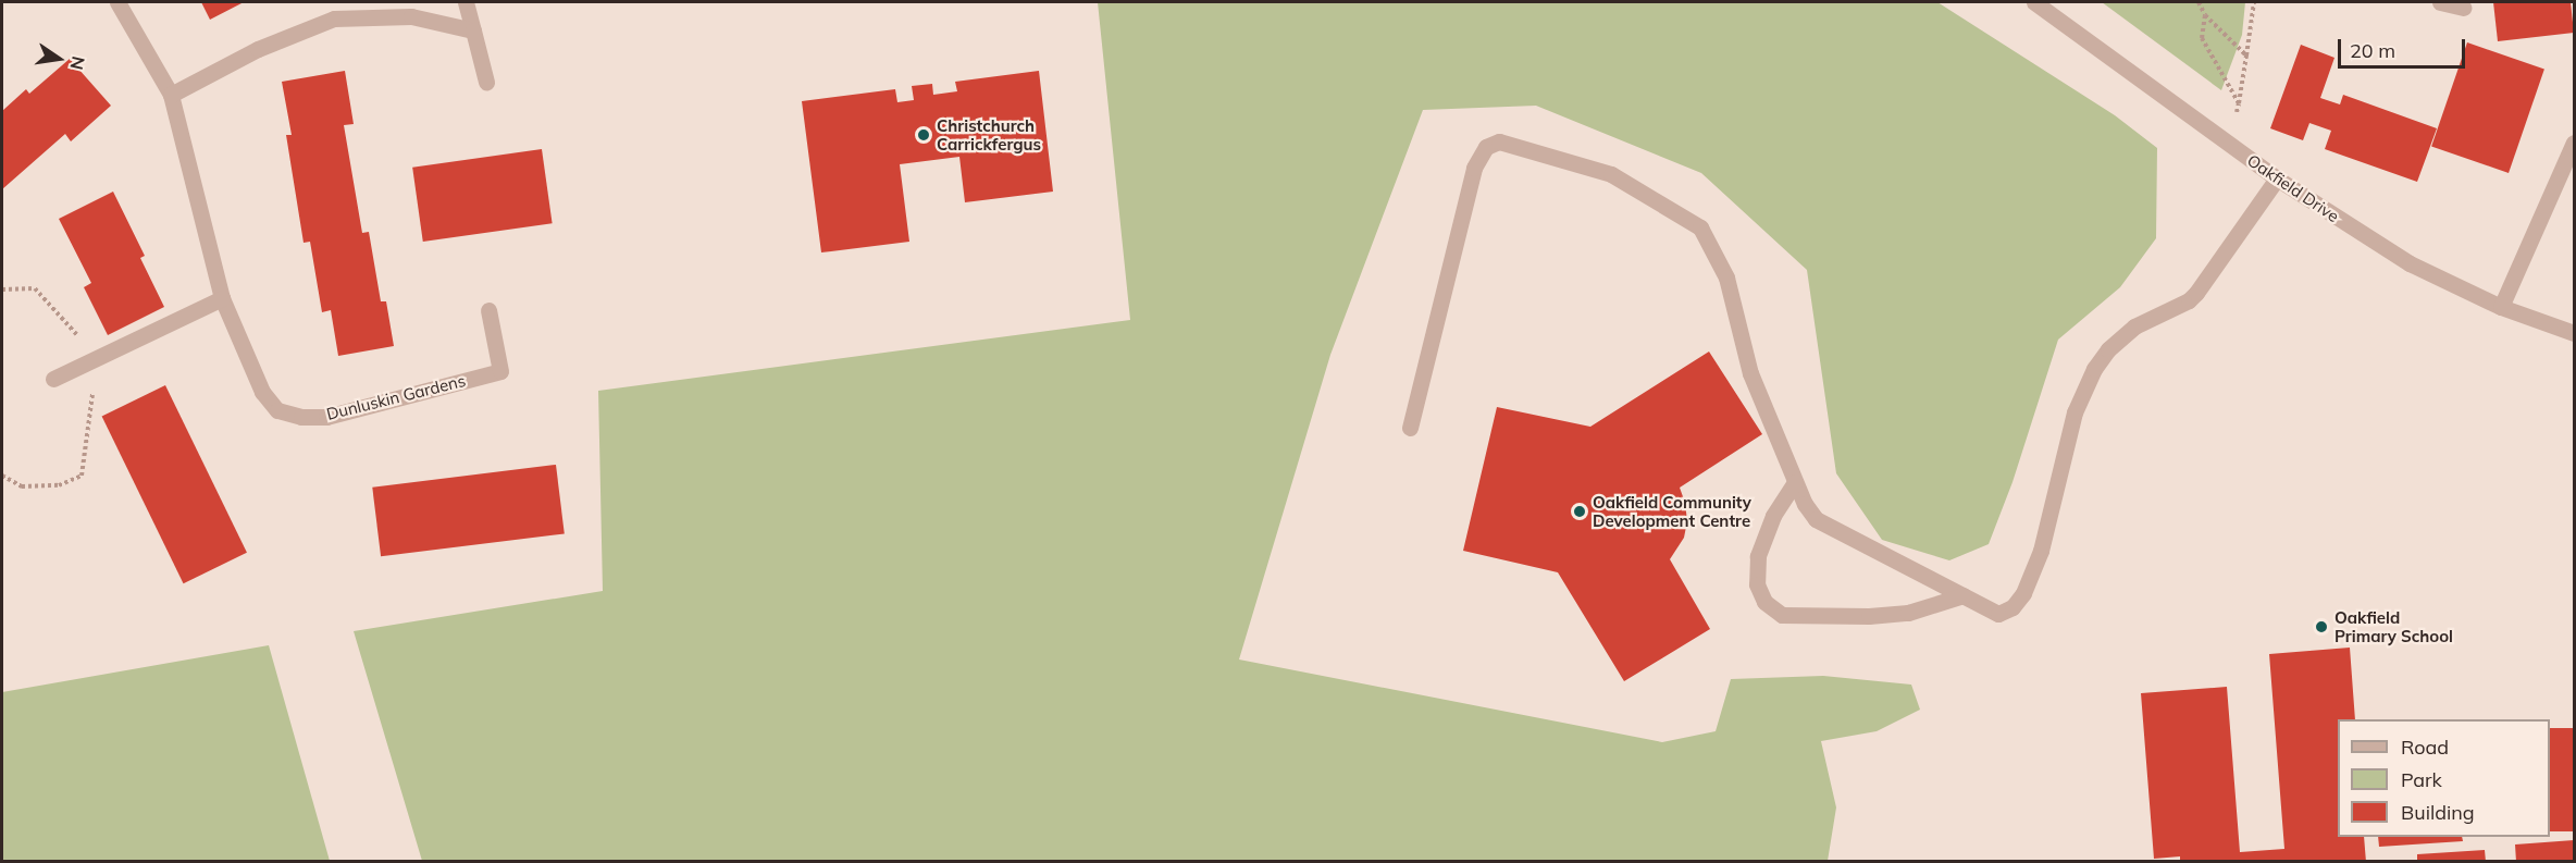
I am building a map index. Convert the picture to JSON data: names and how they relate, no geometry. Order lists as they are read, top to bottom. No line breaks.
{"streets":{"street":["Oakfield Drive","Dunluskin Gardens"]},"places":["Christchurch Carrickfergus","Oakfield Community Development Centre","Oakfield Primary School"],"legend":["Road","Park","Building"],"scale_bar":"20 m","north":"right"}
